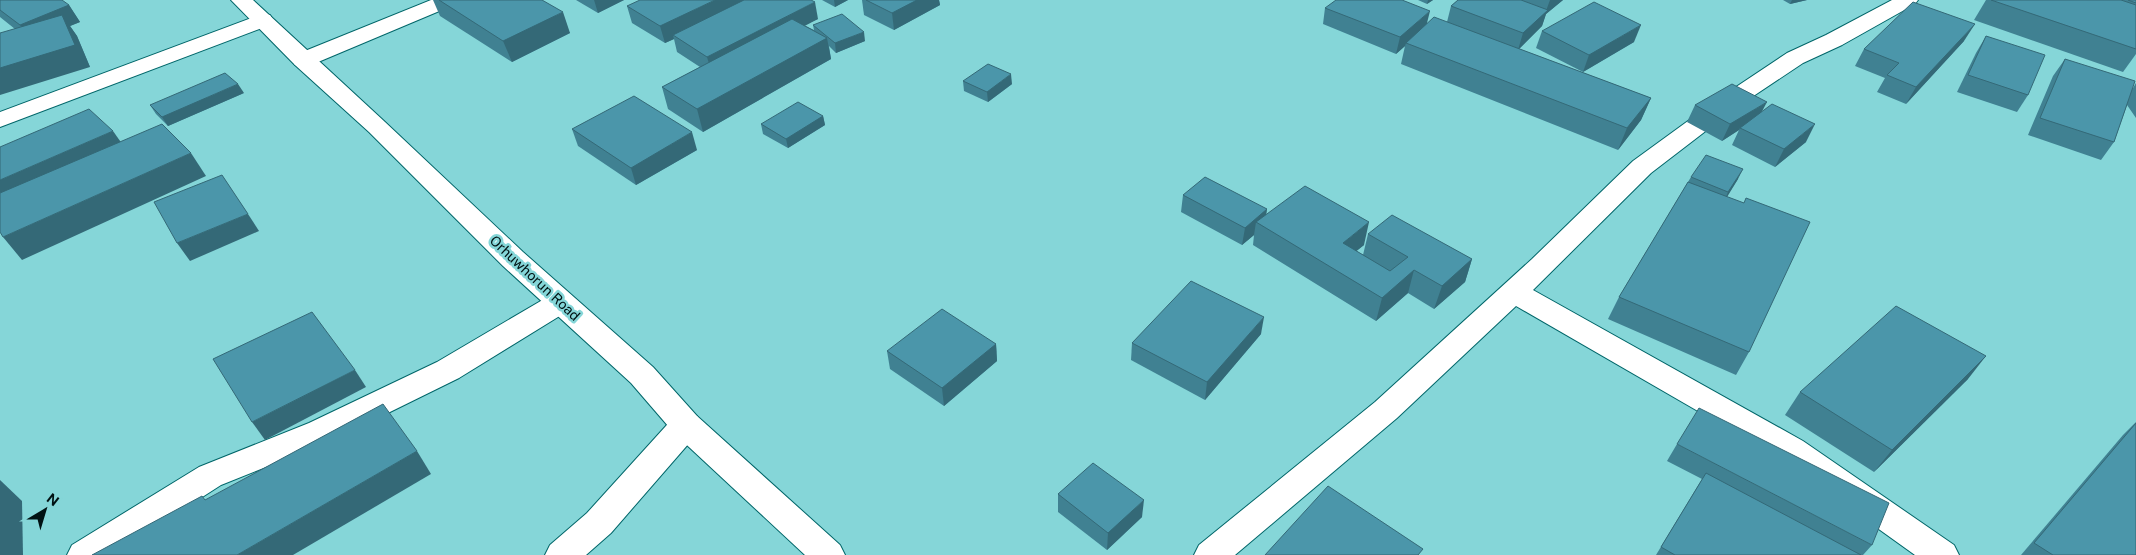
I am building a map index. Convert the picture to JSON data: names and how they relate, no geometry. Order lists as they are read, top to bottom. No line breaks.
{"streets":{"street":["Orhuwhorun Road"]},"north":"top right"}
